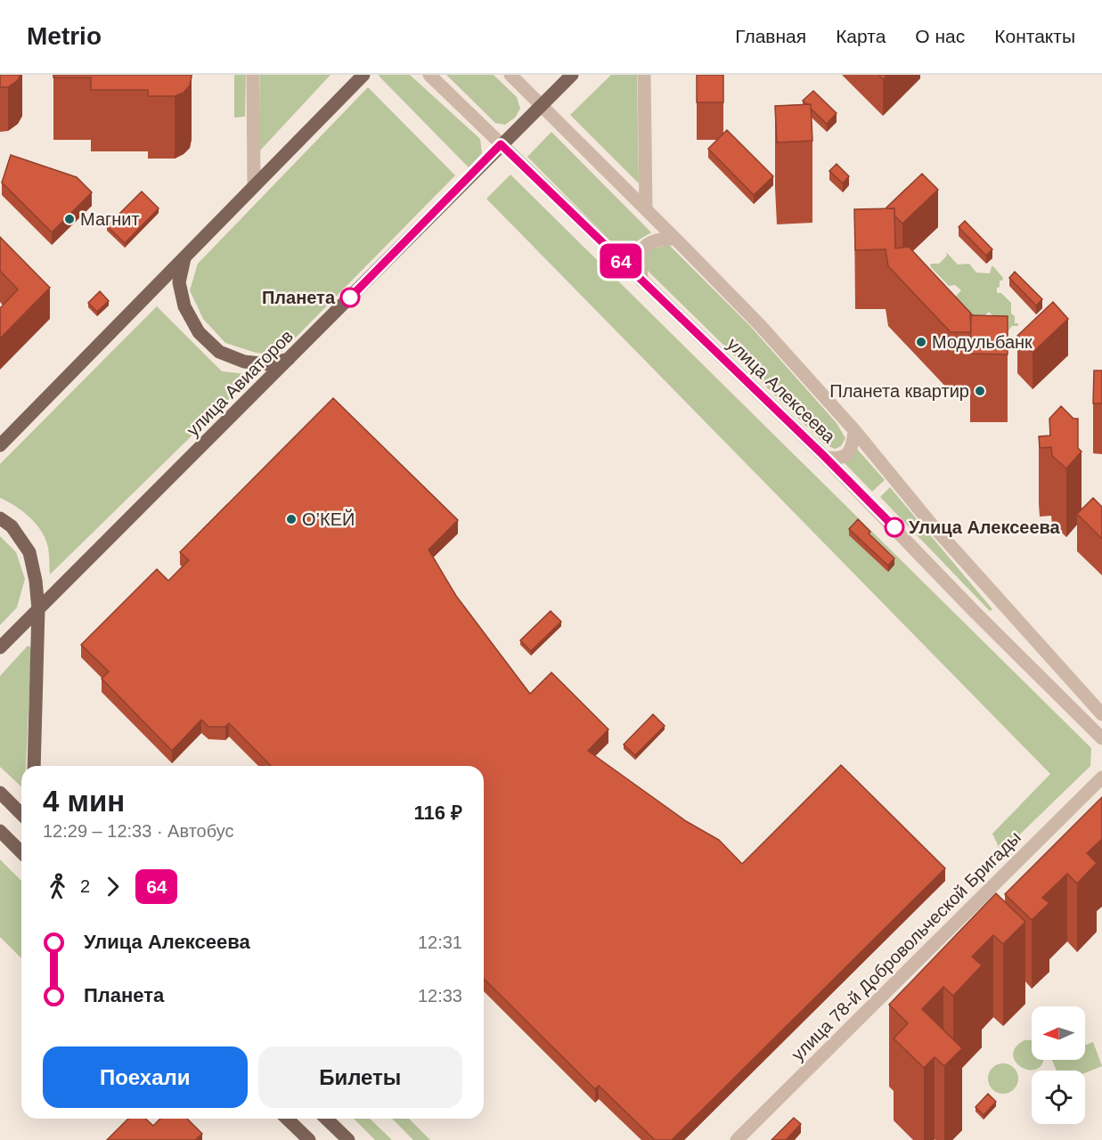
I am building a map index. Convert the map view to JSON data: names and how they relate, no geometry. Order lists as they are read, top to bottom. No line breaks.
{"streets":{"main road":["улица Авиаторов"],"street":["улица Алексеева","улица 78-й Добровольческой Бригады"]},"crossings":[["улица Авиаторов","улица Алексеева"]],"places":["Магнит","Планета","Модульбанк","Планета квартир","О’КЕЙ","Улица Алексеева"],"lines":["bus line 64"],"north":"left","page":{"header":"Metrio","nav":["Главная","Карта","О нас","Контакты"],"on_map":"64","heading":["4 мин","12:29 – 12:33 · Автобус","116 ₽"],"legs":["2","64"],"list":[{"name":"Улица Алексеева","value":"12:31"},{"name":"Планета","value":"12:33"}],"buttons":["Поехали","Билеты"]}}
